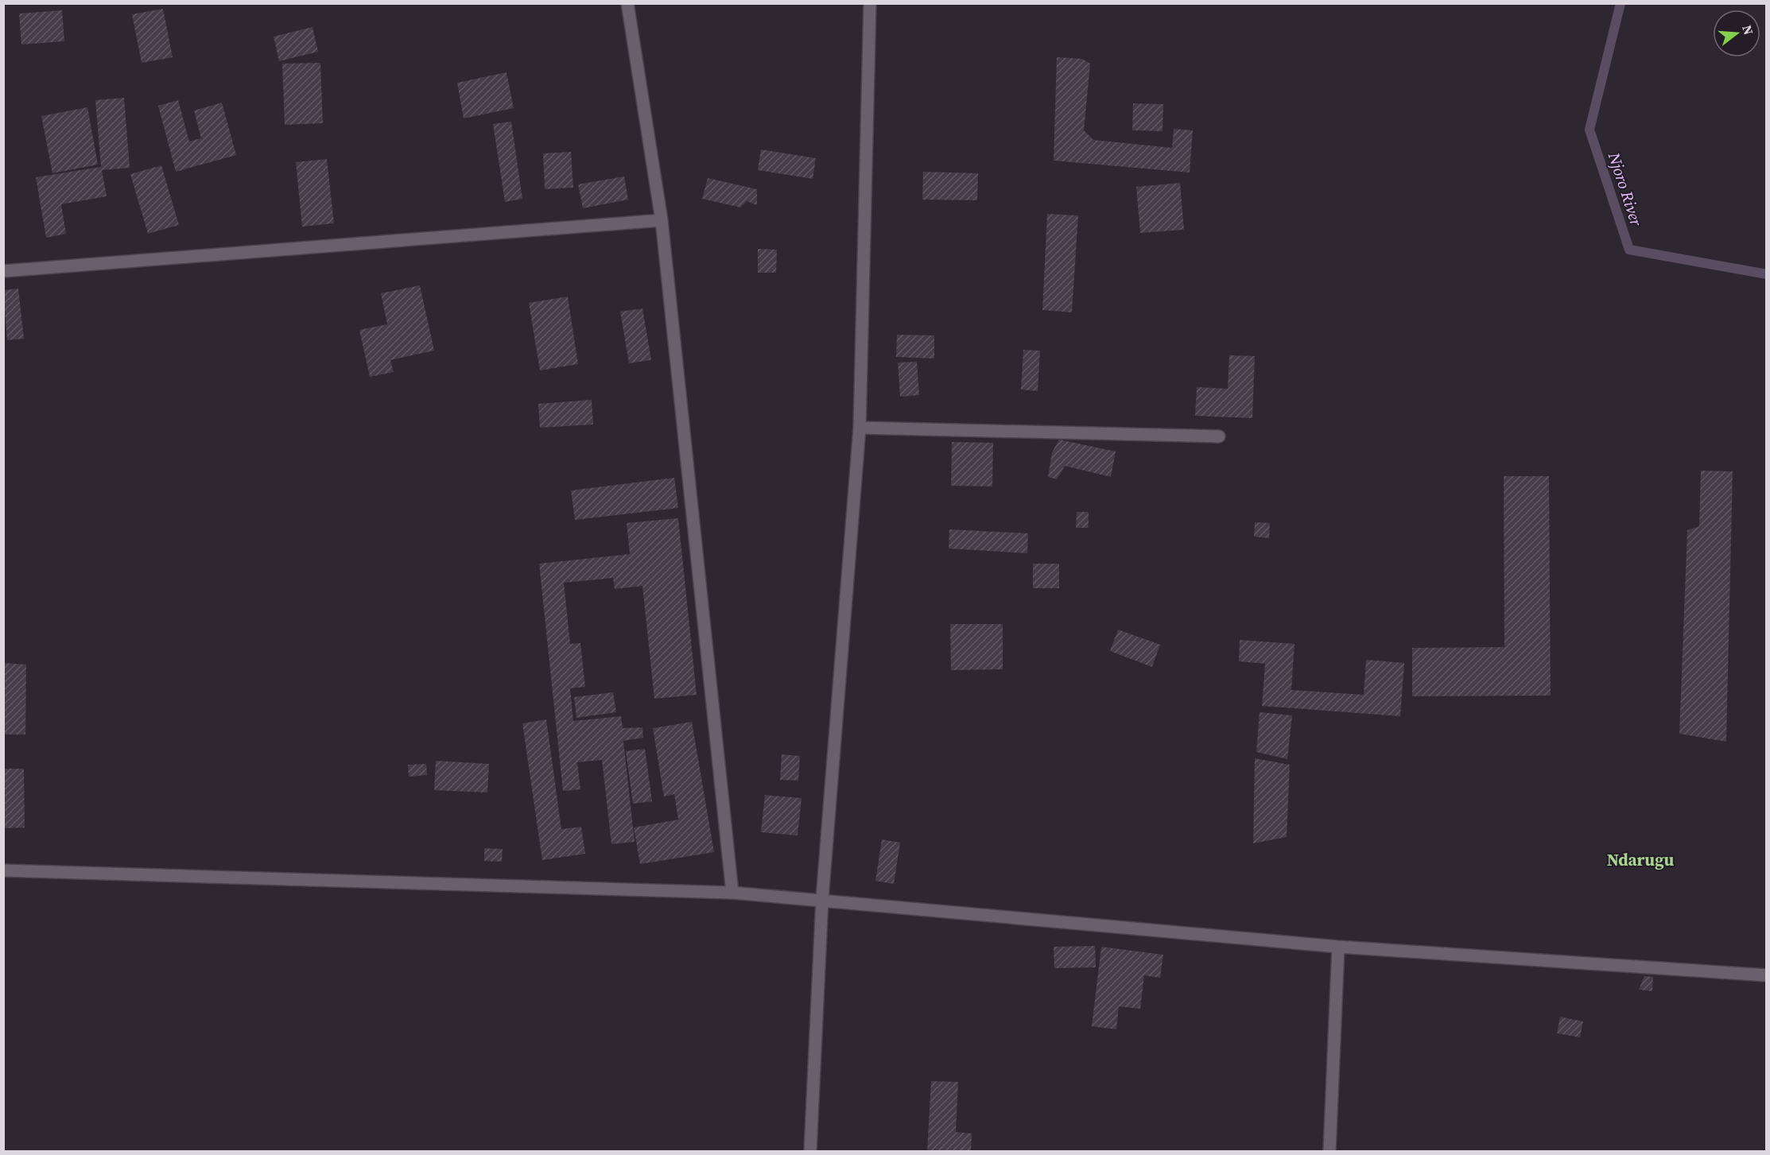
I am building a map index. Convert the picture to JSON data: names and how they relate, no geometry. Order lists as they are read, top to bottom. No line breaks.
{"districts":["Ndarugu"],"water":["Njoro River"],"north":"right"}
